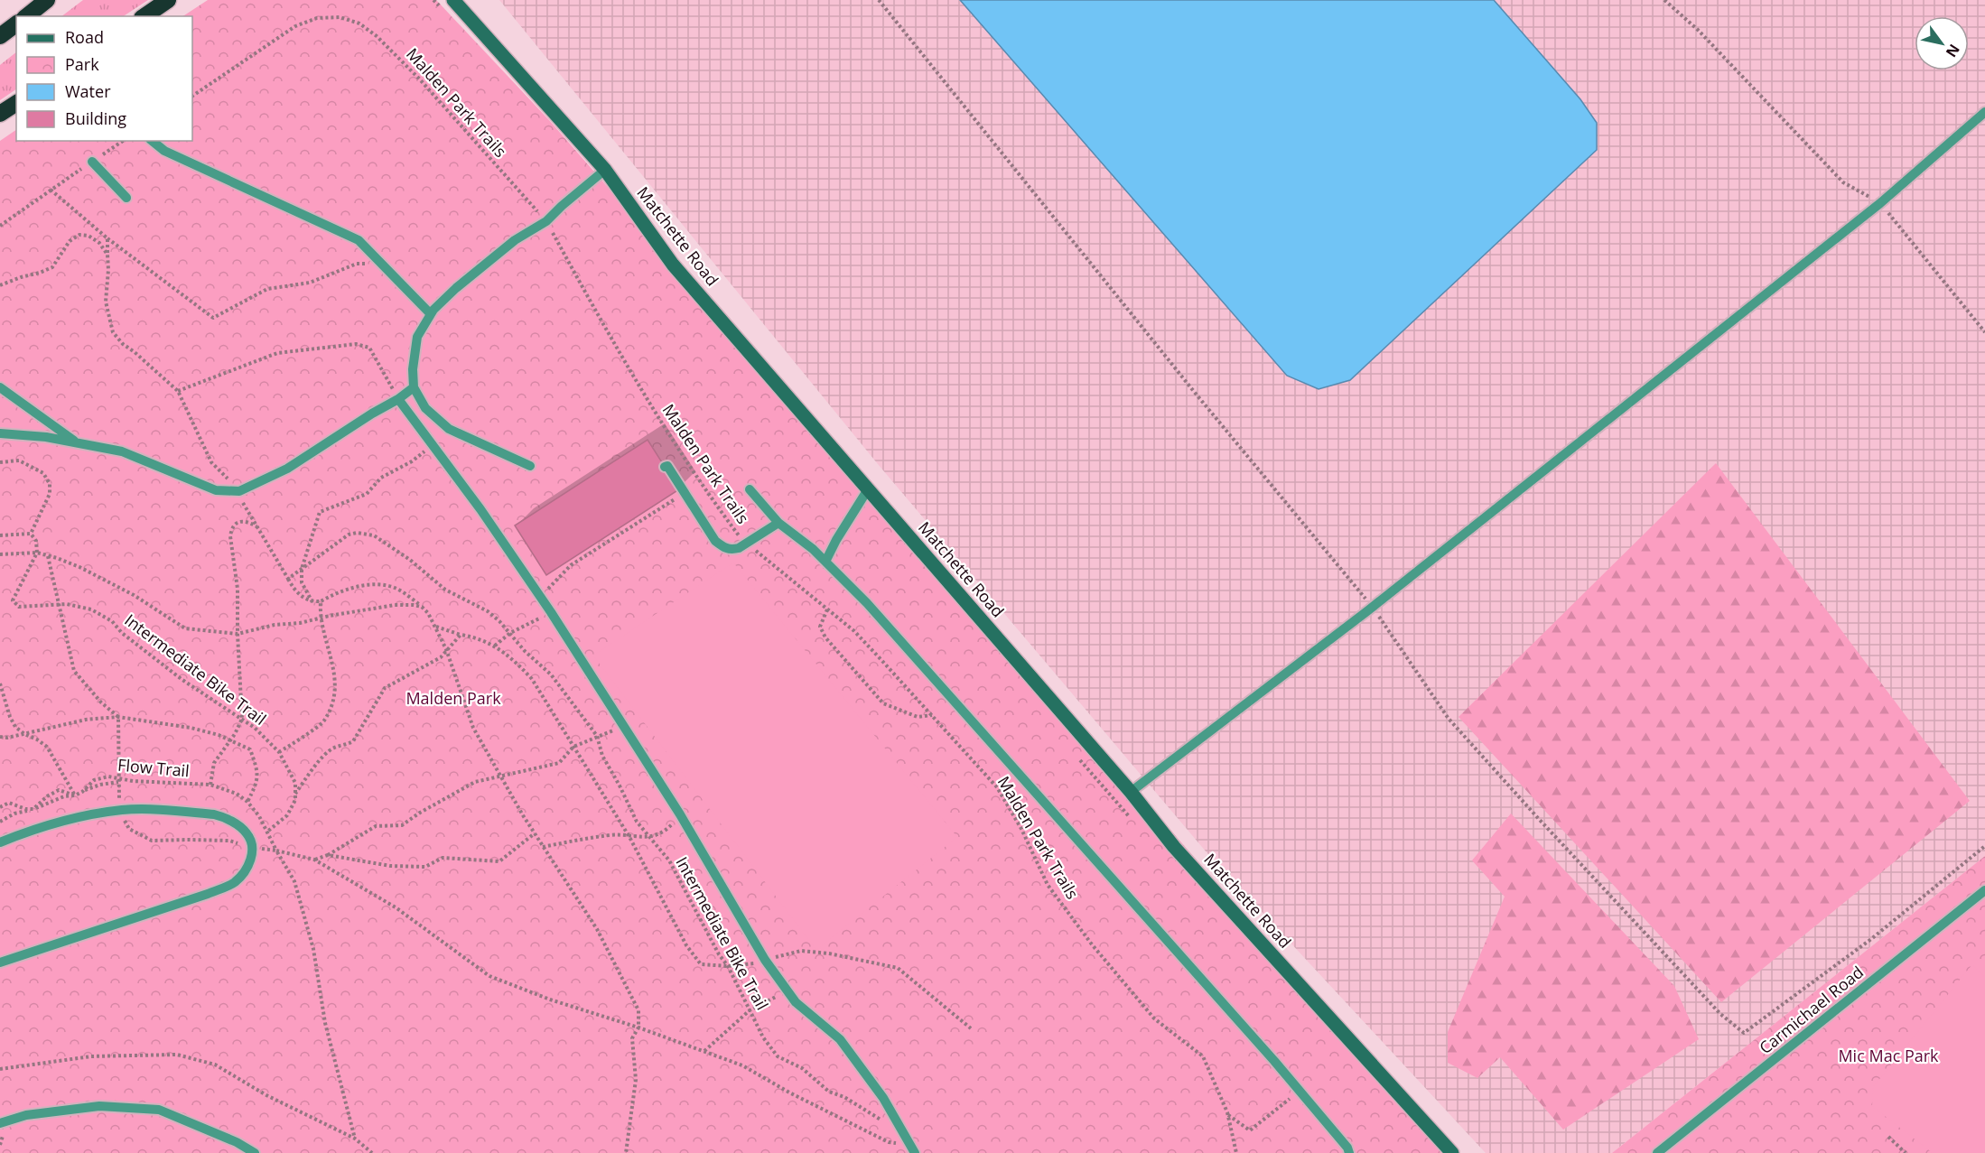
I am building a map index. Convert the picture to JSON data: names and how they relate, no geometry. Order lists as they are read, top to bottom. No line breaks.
{"streets":{"main road":["Matchette Road"],"lane":["Carmichael Road"],"path":["Malden Park Trails","Intermediate Bike Trail","Flow Trail"]},"parks":["Malden Park","Mic Mac Park"],"legend":["Road","Park","Water","Building"],"north":"bottom right"}
